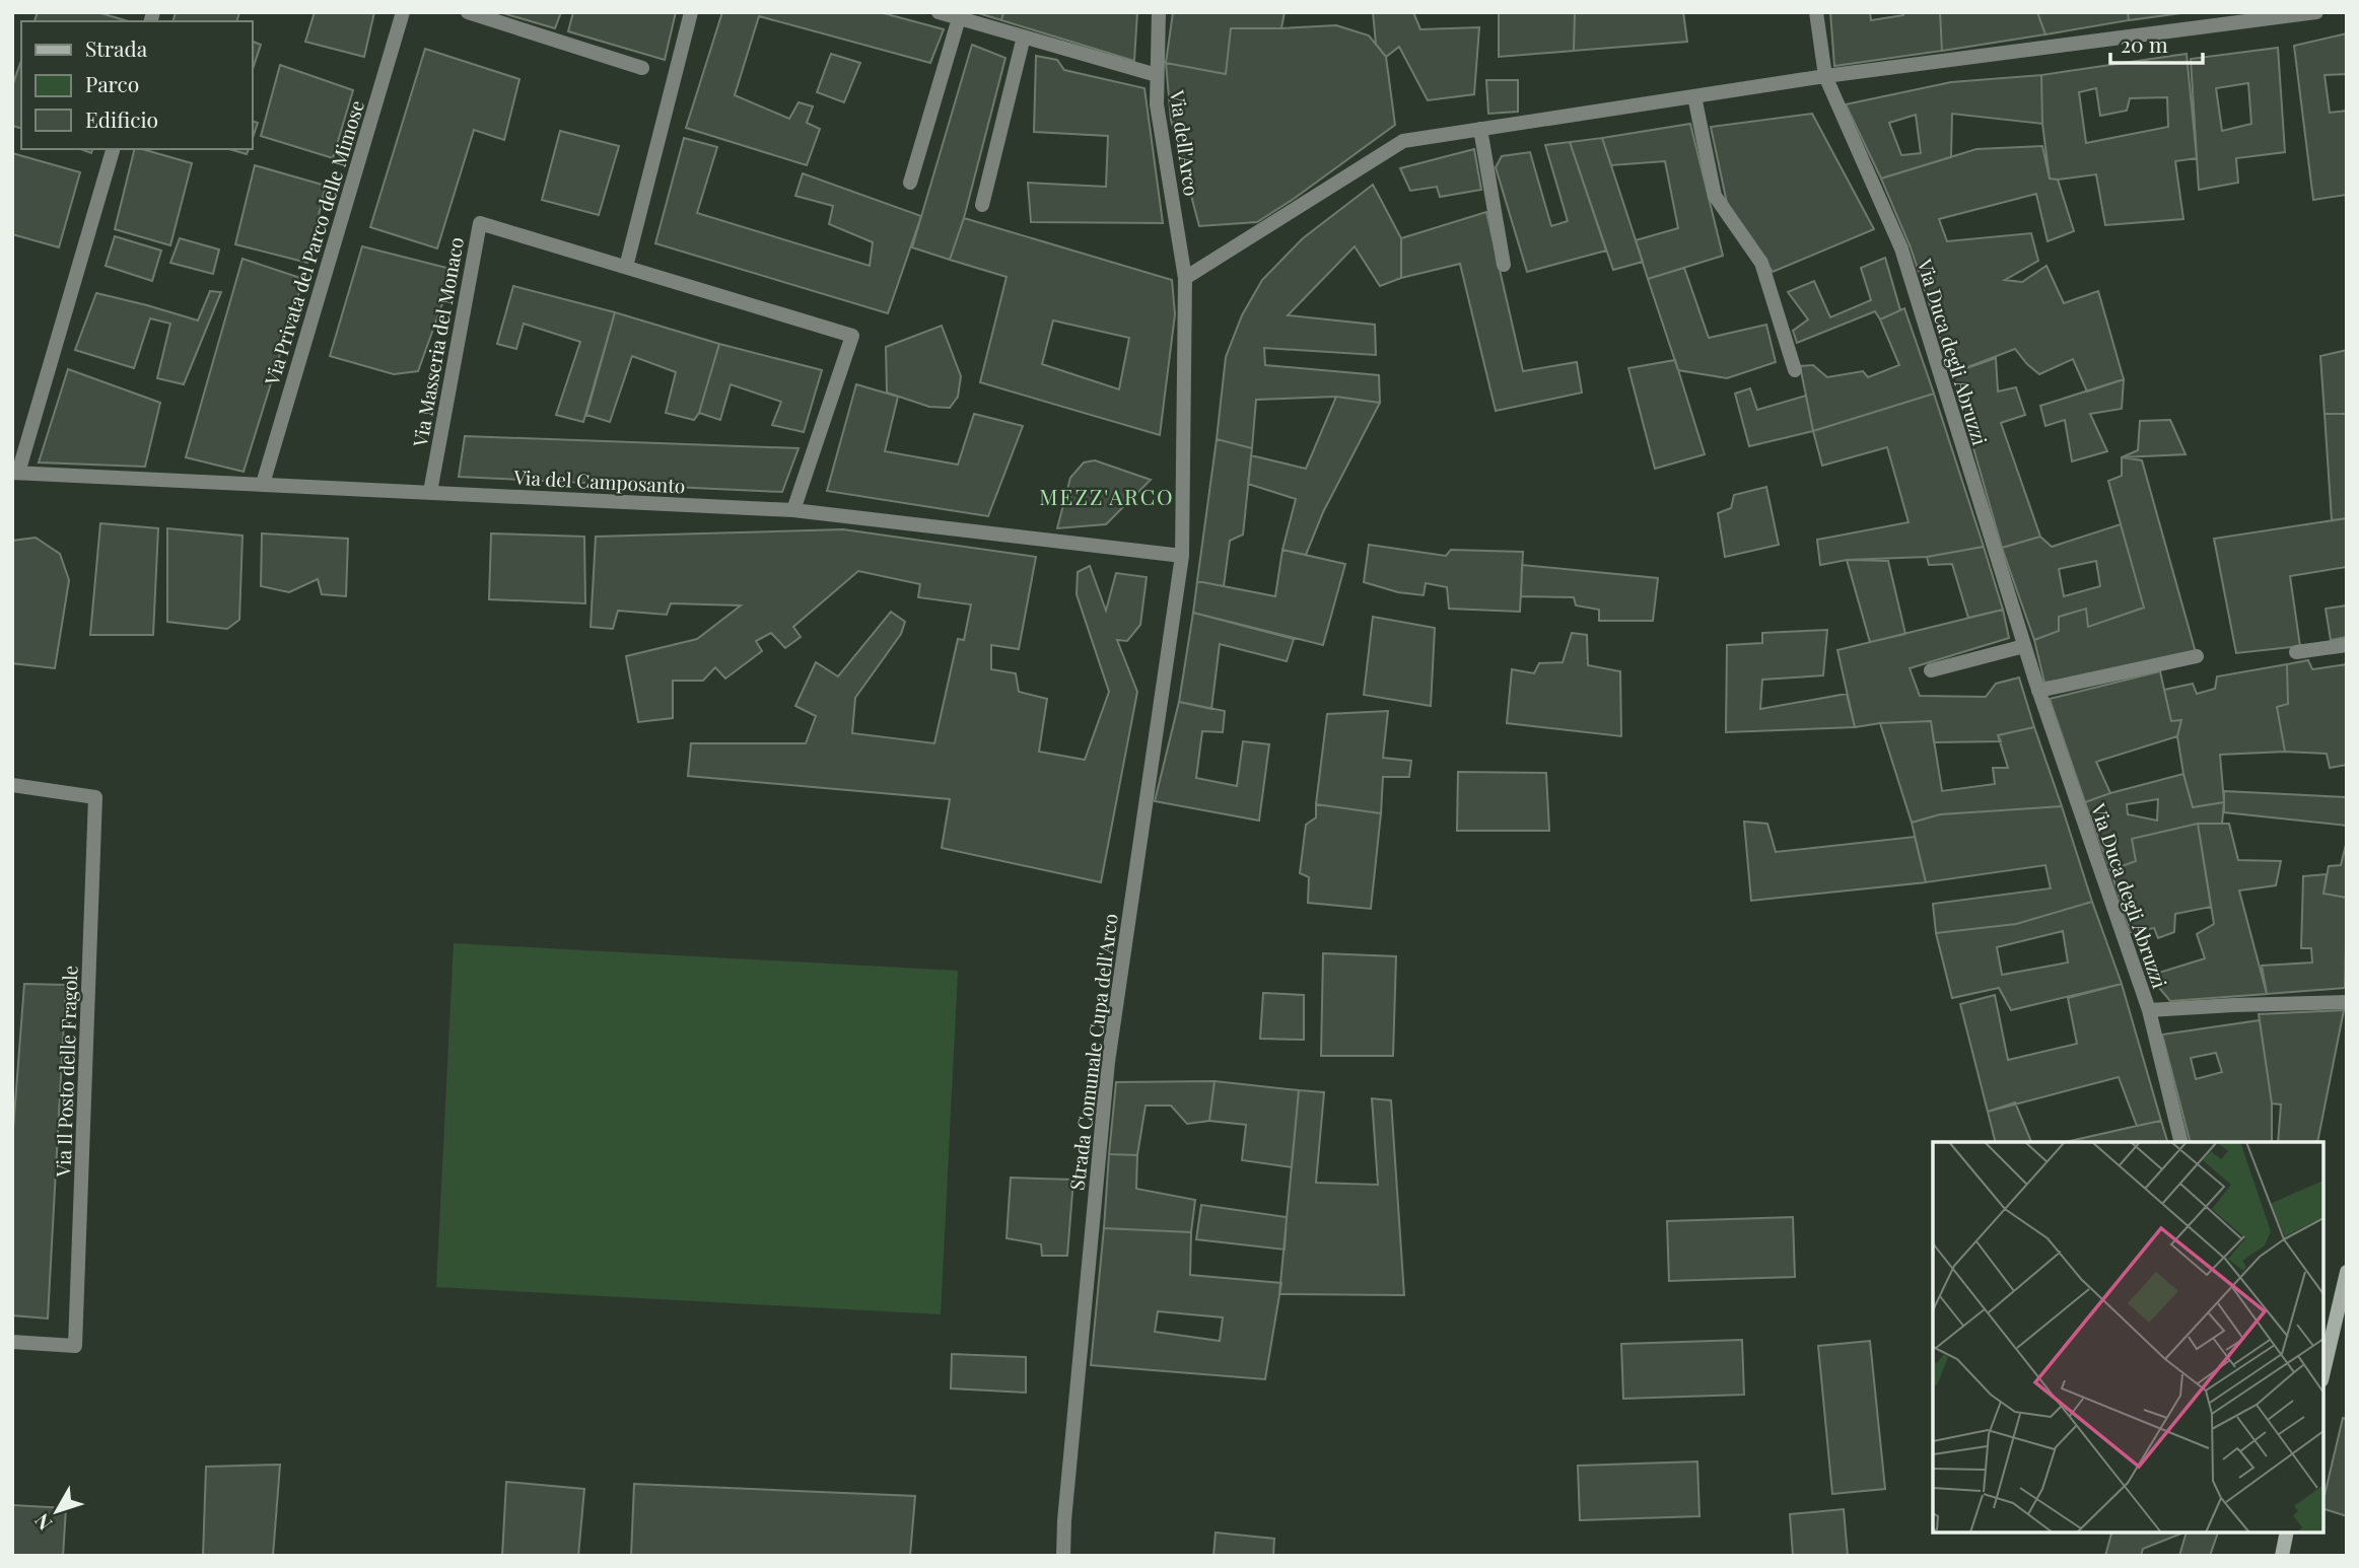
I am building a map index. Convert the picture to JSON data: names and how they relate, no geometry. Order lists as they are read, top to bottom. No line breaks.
{"streets":{"street":["Via dell'Arco","Via Privata del Parco delle Mimose","Via Masseria del Monaco","Via Duca degli Abruzzi","Via del Camposanto","Strada Comunale Cupa dell'Arco","Via Il Posto delle Fragole"]},"crossings":[["Via dell'Arco","Via del Camposanto"],["Via dell'Arco","Strada Comunale Cupa dell'Arco"],["Via Privata del Parco delle Mimose","Via del Camposanto"],["Via Masseria del Monaco","Via del Camposanto"],["Via del Camposanto","Strada Comunale Cupa dell'Arco"]],"districts":["MEZZ'ARCO"],"legend":["Strada","Parco","Edificio"],"scale_bar":"20 m","north":"bottom left"}
